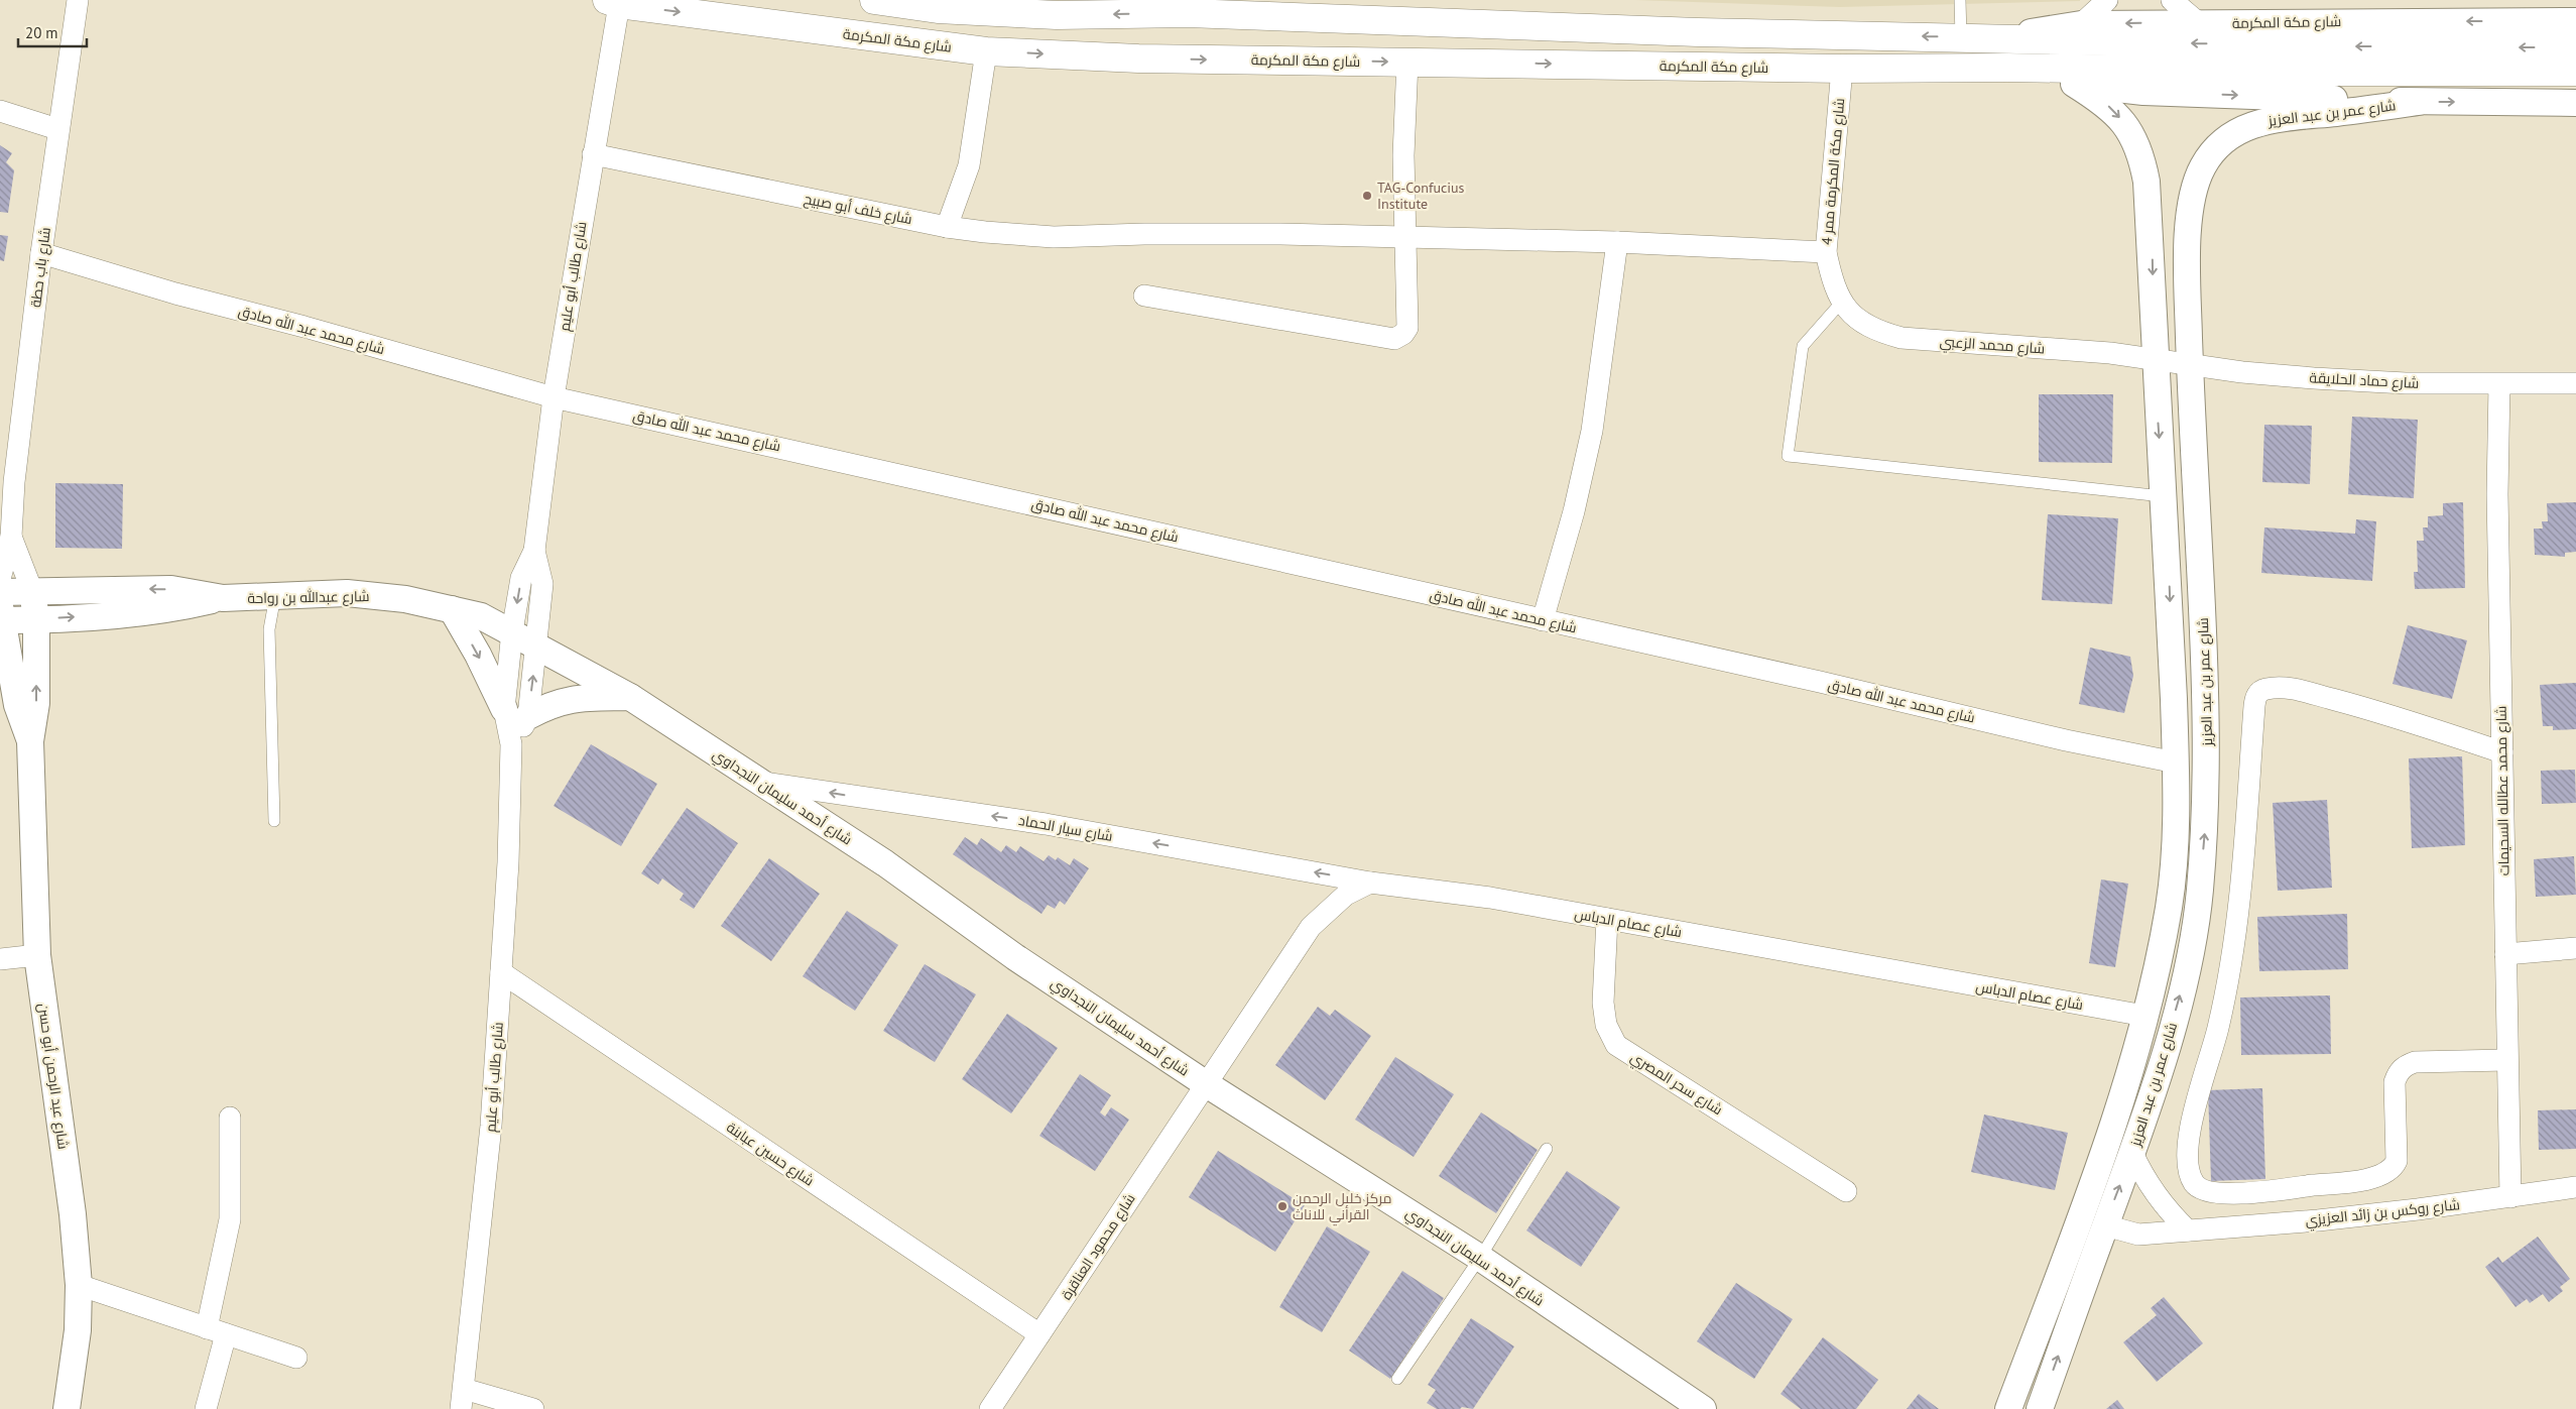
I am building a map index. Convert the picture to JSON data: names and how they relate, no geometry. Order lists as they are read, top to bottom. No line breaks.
{"streets":{"main road":["شارع مكة المكرمة"],"street":["شارع عمر بن عبد العزيز","شارع مكة المكرمة ممر 4","شارع خلف أبو صبيح","شارع باب حطة","شارع طالب أبو عليم","شارع محمد عبد الله صادق","شارع محمد الزعبي","شارع حماد الحلايقة","شارع عبدالله بن رواحة","شارع محمد عطالله السحيمات","شارع أحمد سليمان النجداوي","شارع سيار الحماد","شارع عصام الدباس","شارع عبد الرحمن أبو حسن","شارع سحر المصري","شارع حسين عبابنة","شارع روكس بن زائد العزيزي","شارع محمود العناقرة"]},"crossings":[["شارع مكة المكرمة","شارع عمر بن عبد العزيز"],["شارع مكة المكرمة","شارع مكة المكرمة ممر 4"],["شارع مكة المكرمة","شارع طالب أبو عليم"],["شارع عمر بن عبد العزيز","شارع محمد عبد الله صادق"],["شارع عمر بن عبد العزيز","شارع محمد الزعبي"],["شارع عمر بن عبد العزيز","شارع حماد الحلايقة"],["شارع عمر بن عبد العزيز","شارع عصام الدباس"],["شارع عمر بن عبد العزيز","شارع روكس بن زائد العزيزي"],["شارع مكة المكرمة ممر 4","شارع خلف أبو صبيح"],["شارع مكة المكرمة ممر 4","شارع محمد الزعبي"],["شارع خلف أبو صبيح","شارع طالب أبو عليم"],["شارع باب حطة","شارع محمد عبد الله صادق"],["شارع باب حطة","شارع عبدالله بن رواحة"],["شارع باب حطة","شارع عبد الرحمن أبو حسن"],["شارع طالب أبو عليم","شارع محمد عبد الله صادق"],["شارع طالب أبو عليم","شارع عبدالله بن رواحة"],["شارع طالب أبو عليم","شارع أحمد سليمان النجداوي"],["شارع طالب أبو عليم","شارع حسين عبابنة"],["شارع محمد الزعبي","شارع حماد الحلايقة"],["شارع حماد الحلايقة","شارع محمد عطالله السحيمات"],["شارع عبدالله بن رواحة","شارع أحمد سليمان النجداوي"],["شارع عبدالله بن رواحة","شارع عبد الرحمن أبو حسن"],["شارع محمد عطالله السحيمات","شارع روكس بن زائد العزيزي"],["شارع أحمد سليمان النجداوي","شارع سيار الحماد"],["شارع أحمد سليمان النجداوي","شارع محمود العناقرة"],["شارع سيار الحماد","شارع عصام الدباس"],["شارع عصام الدباس","شارع سحر المصري"],["شارع حسين عبابنة","شارع محمود العناقرة"]],"one_way":["شارع سيار الحماد"],"places":["TAG-Confucius Institute","مركز خليل الرحمن القرأني للاناث"],"scale_bar":"20 m"}
